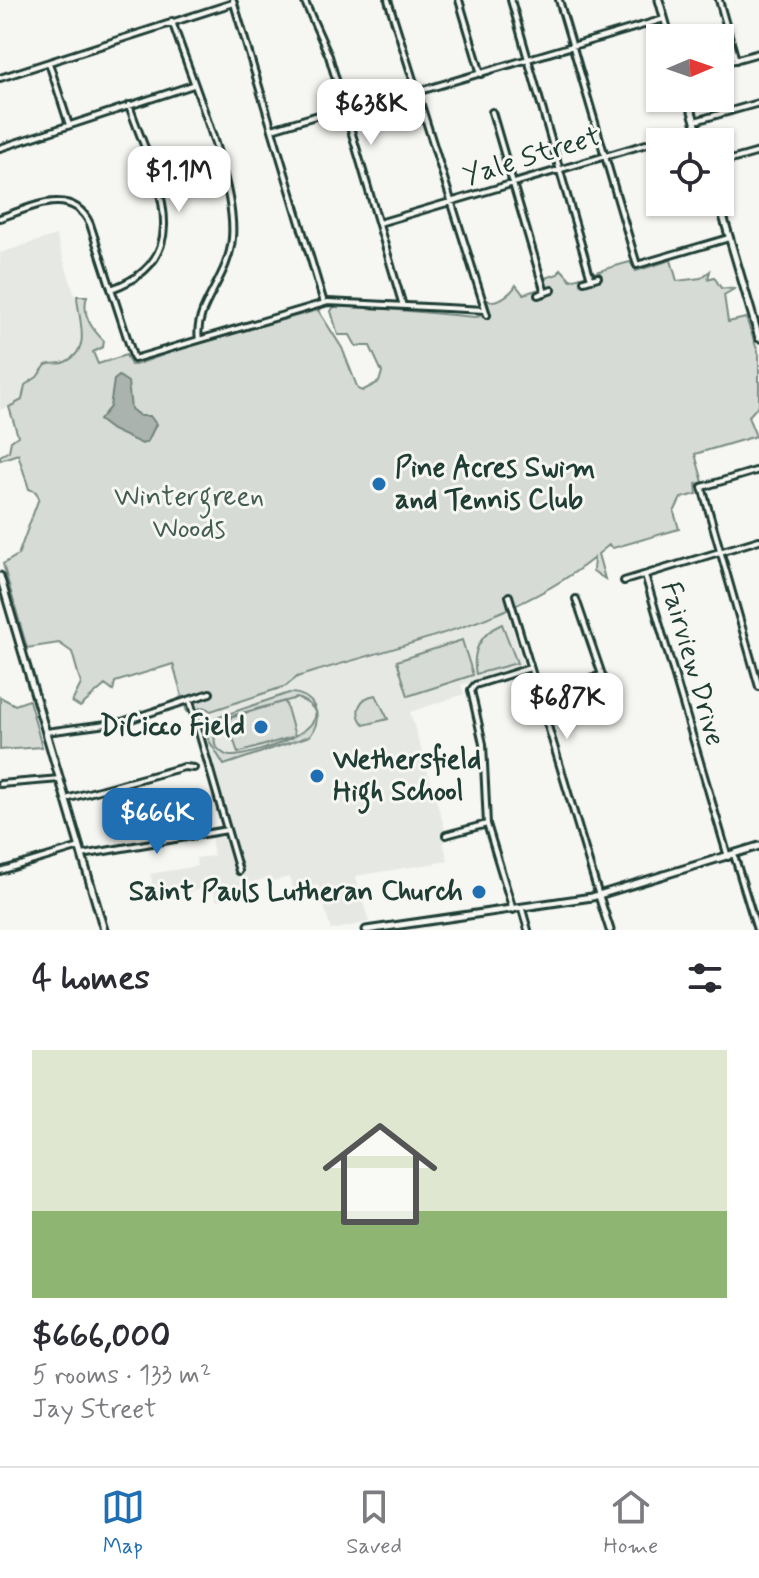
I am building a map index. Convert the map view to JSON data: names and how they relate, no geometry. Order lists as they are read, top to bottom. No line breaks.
{"streets":{"street":["Yale Street","Fairview Drive"]},"parks":["Wintergreen Woods"],"places":["Pine Acres Swim and Tennis Club","DiCicco Field","Wethersfield High School","Saint Pauls Lutheran Church"],"north":"right","page":{"price":["$638K","$1.1M","$687K","$666K"],"heading":"4 homes","list":[{"name":"$666,000","note":"5 rooms · 133 m² · Jay Street"}],"tabs":["Map","Saved","Home"]}}
